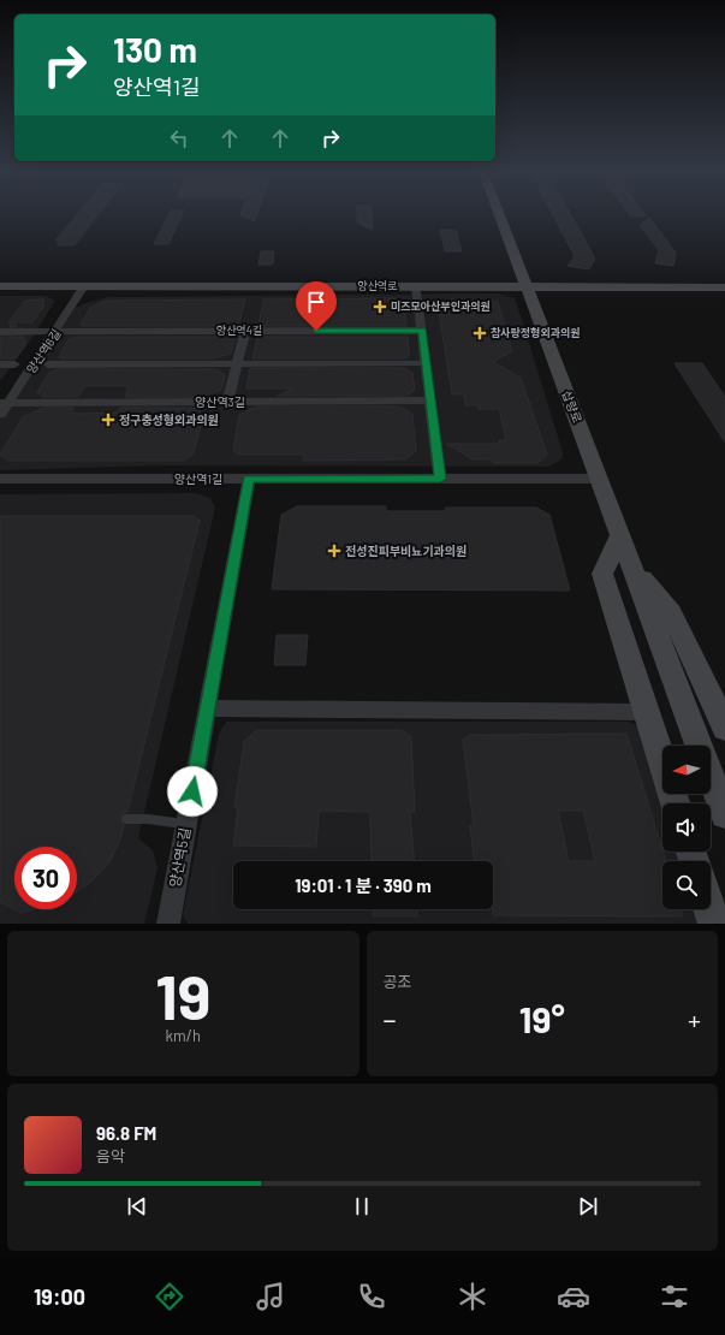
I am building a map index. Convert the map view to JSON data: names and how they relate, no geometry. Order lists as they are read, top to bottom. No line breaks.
{"streets":{"street":["양산역로","양산역4길","양산역6길","양산역3길","삽량로","양산역1길","양산역5길"]},"crossings":[["양산역로","양산역6길"],["양산역로","삽량로"],["양산역4길","양산역6길"],["양산역6길","양산역3길"],["삽량로","양산역1길"],["양산역1길","양산역5길"]],"places":{"health":["미즈모아산부인과의원","참사랑정형외과의원","정구충성형외과의원","전성진피부비뇨기과의원"]},"north":"left","page":{"turn":["130 m","양산역1길"],"limit":"30","trip":"19:01 · 1 분 · 390 m","tile":[["19","km/h"],"공조"],"heat":["−","19°","+"],"song":["96.8 FM","음악"],"tabs":"19:00"}}
